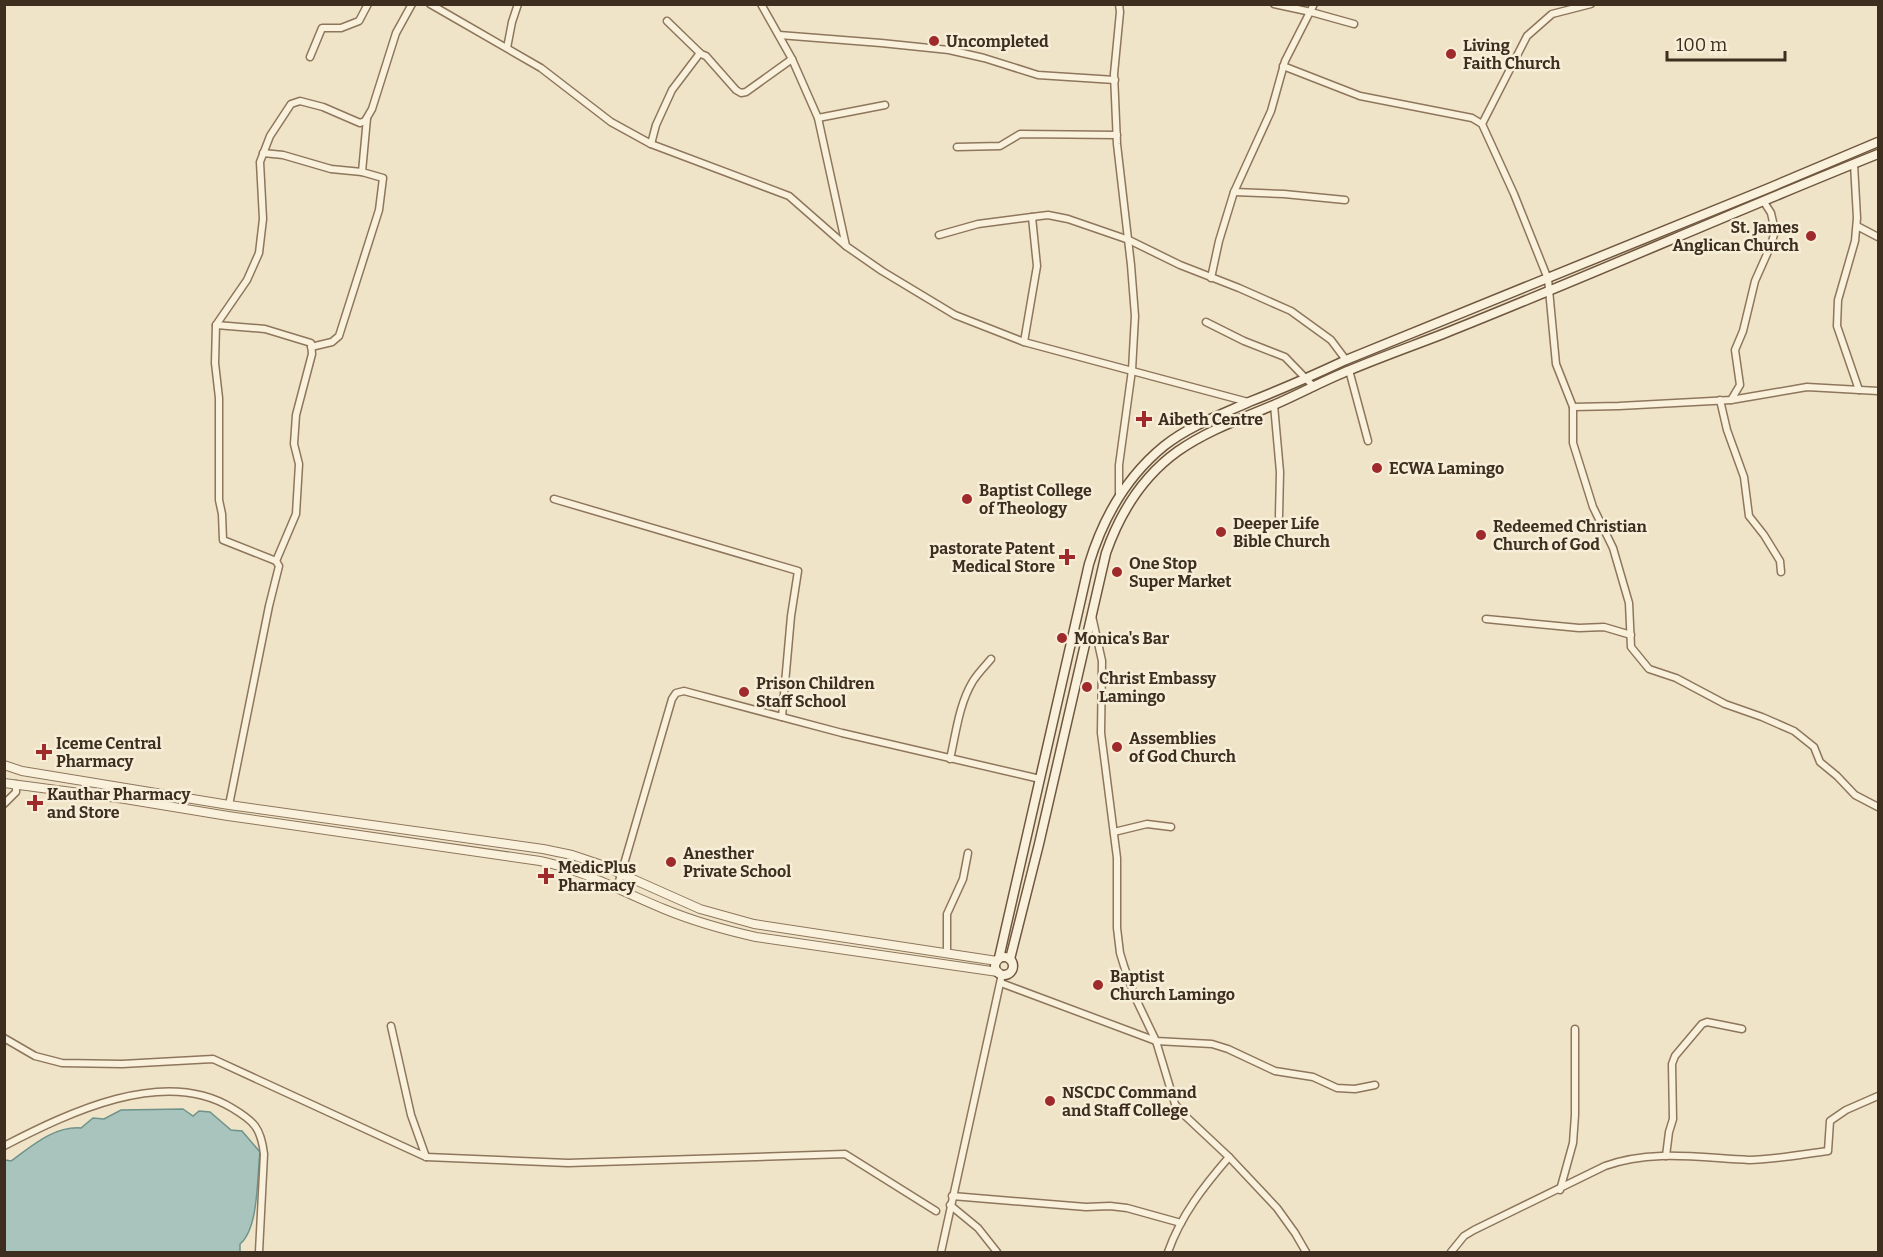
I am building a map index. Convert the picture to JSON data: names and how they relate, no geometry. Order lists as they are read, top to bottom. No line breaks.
{"places":{"other":["Uncompleted","Living Faith Church","St. James Anglican Church","ECWA Lamingo","Baptist College of Theology","Deeper Life Bible Church","Redeemed Christian Church of God","One Stop Super Market","Monica's Bar","Christ Embassy Lamingo","Prison Children Staff School","Assemblies of God Church","Anesther Private School","Baptist Church Lamingo","NSCDC Command and Staff College"],"health":["Aibeth Centre","pastorate Patent Medical Store","Iceme Central Pharmacy","Kauthar Pharmacy and Store","MedicPlus Pharmacy"]},"scale_bar":"100 m"}
